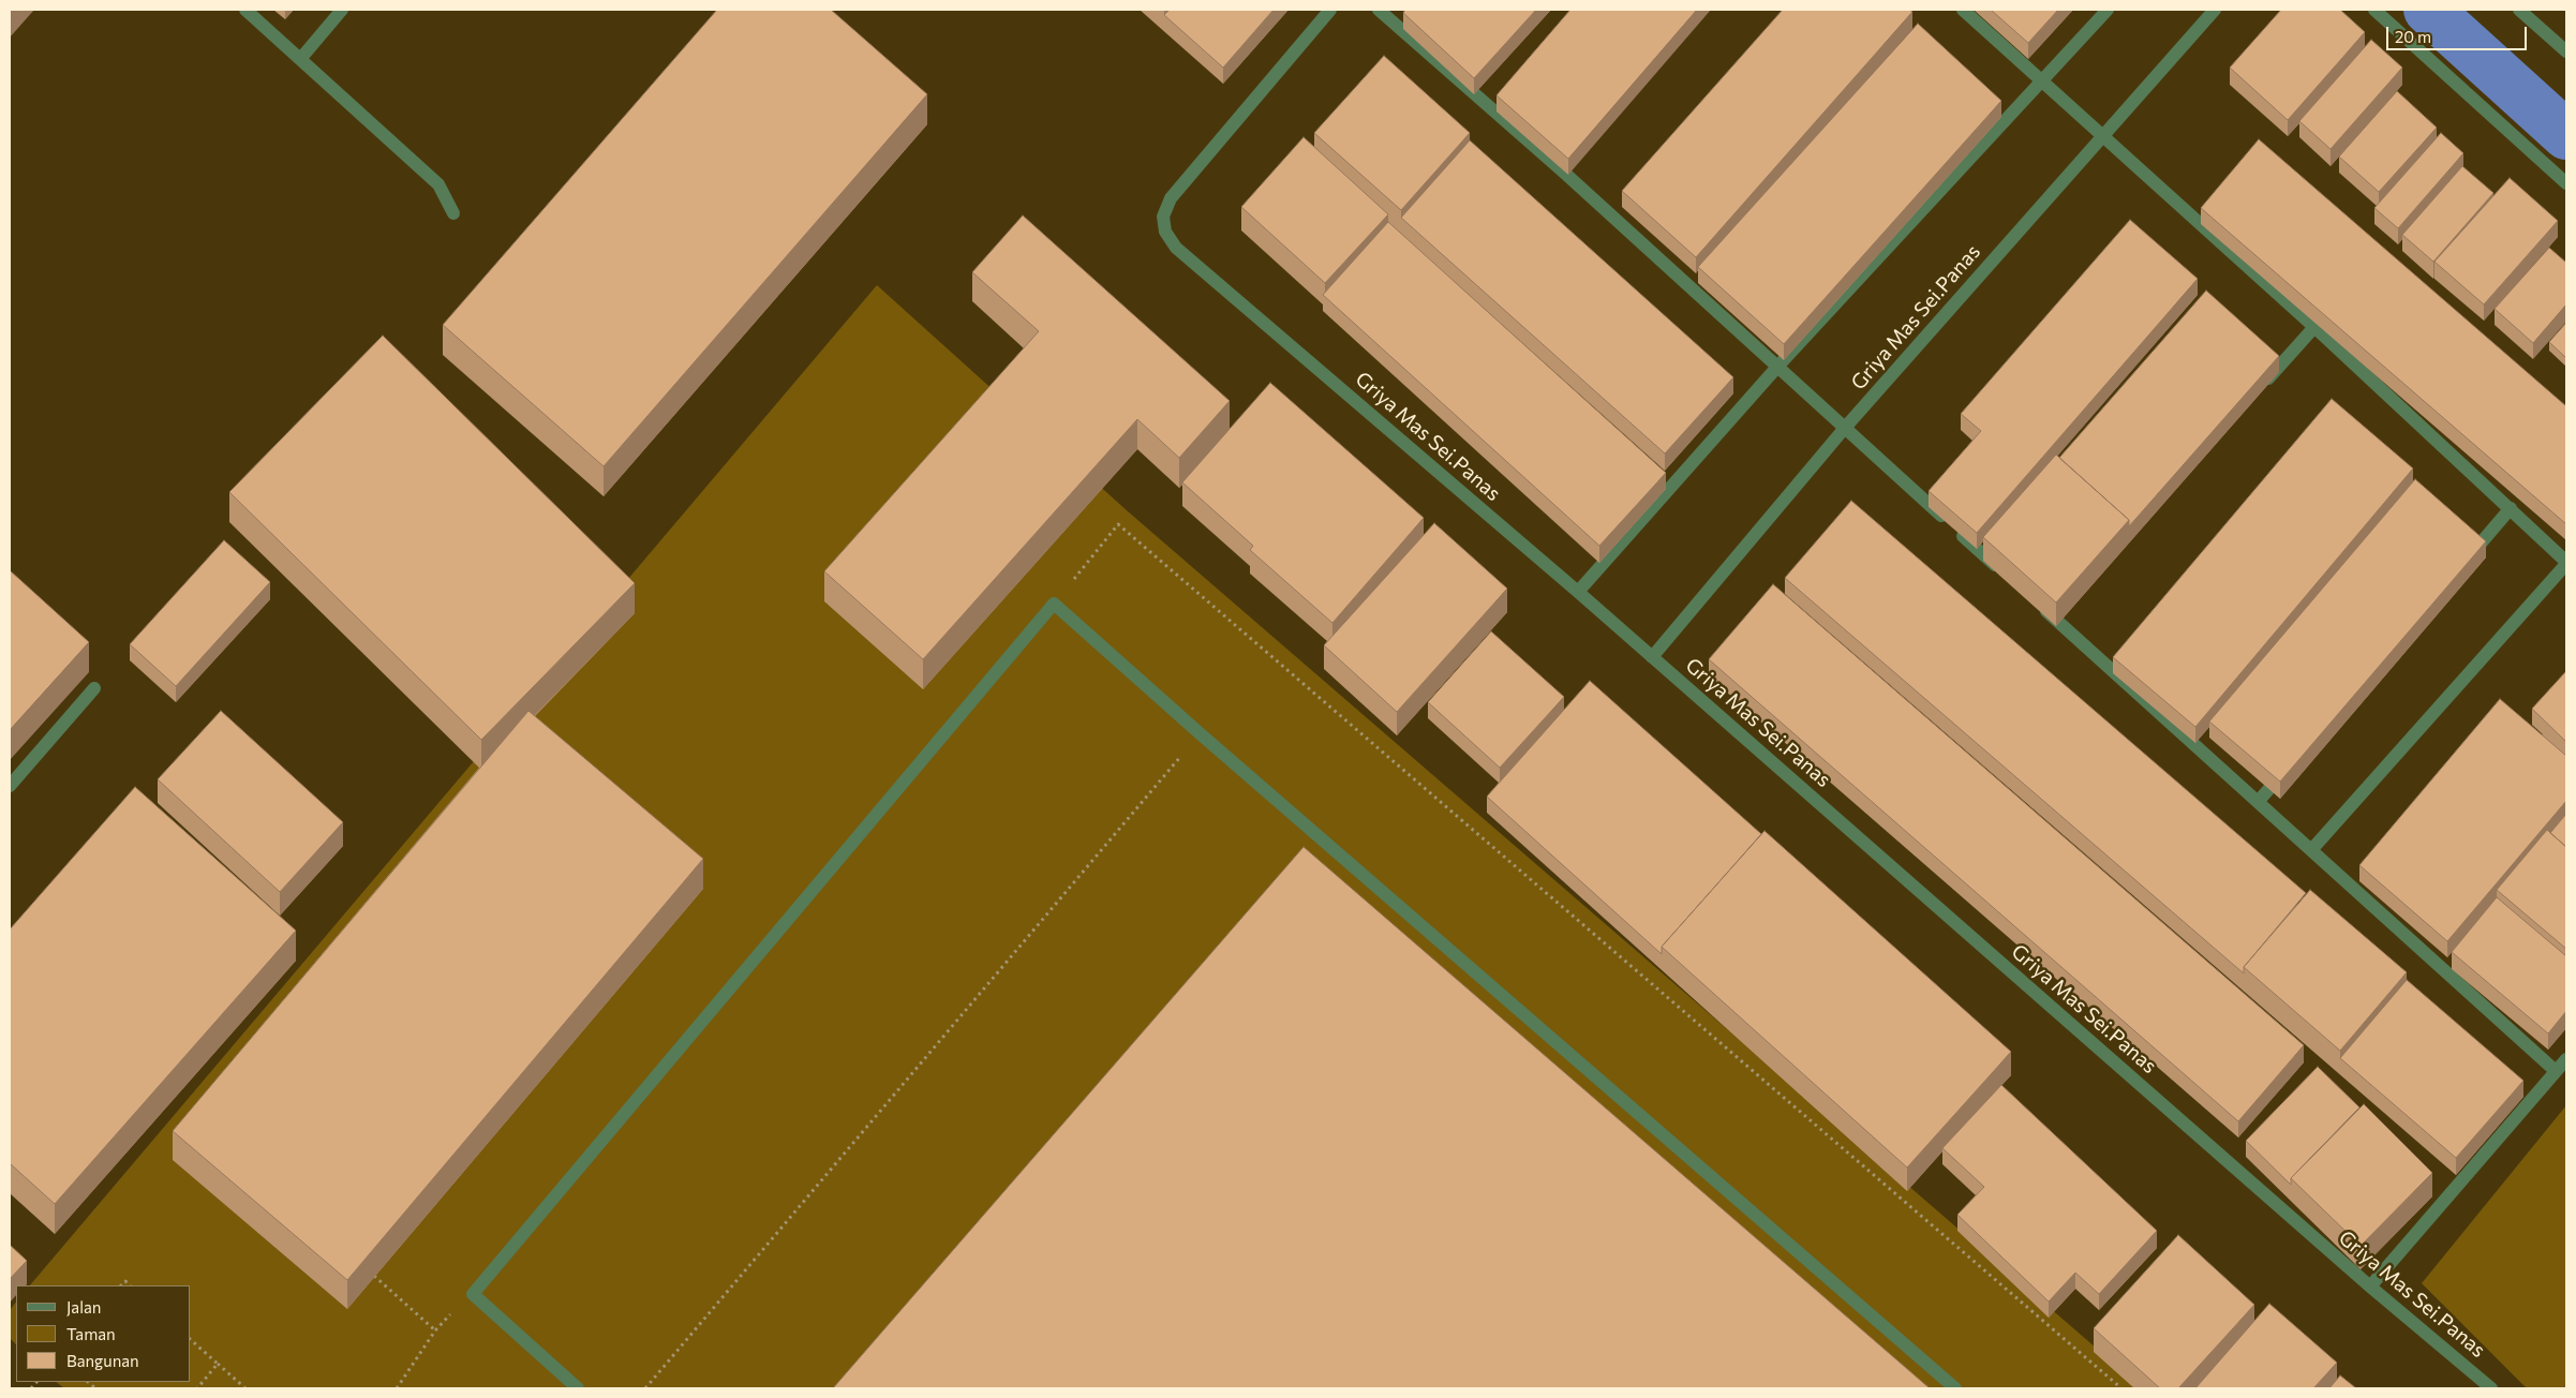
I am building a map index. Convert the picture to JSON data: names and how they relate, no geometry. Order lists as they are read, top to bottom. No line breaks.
{"streets":{"street":["Griya Mas Sei.Panas"]},"legend":["Jalan","Taman","Bangunan"],"scale_bar":"20 m"}
